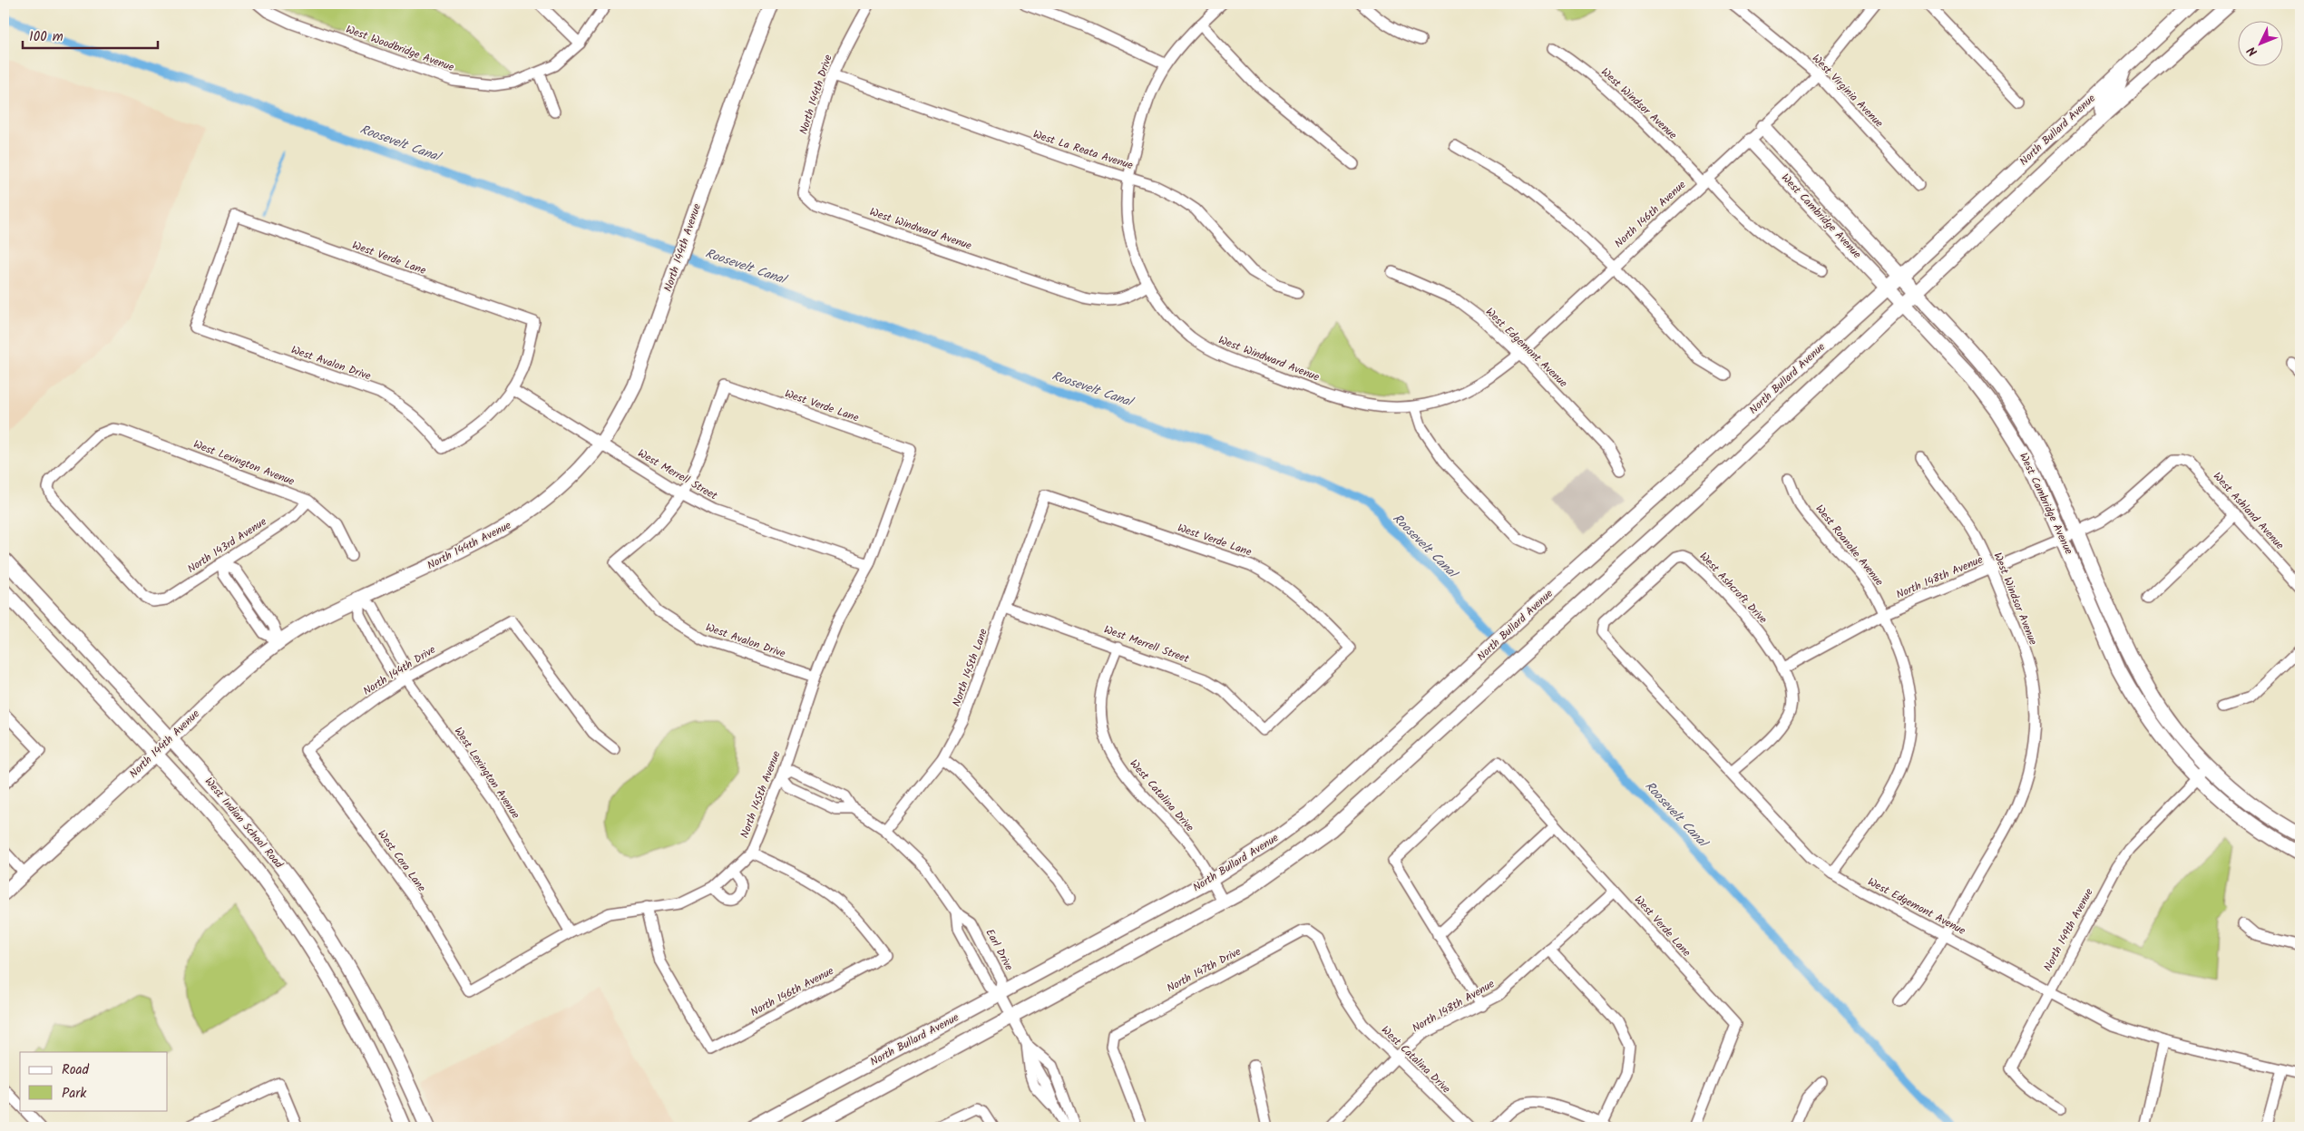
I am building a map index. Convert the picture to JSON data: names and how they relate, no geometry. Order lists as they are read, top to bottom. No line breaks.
{"streets":{"main road":["North Bullard Avenue","West Cambridge Avenue","North 144th Avenue","West Indian School Road"],"street":["West Woodbridge Avenue","West Virginia Avenue","North 144th Drive","West Windsor Avenue","West La Reata Avenue","North 146th Avenue","West Windward Avenue","West Verde Lane","West Edgemont Avenue","West Avalon Drive","West Lexington Avenue","West Merrell Street","West Ashland Avenue","North 143rd Avenue","West Roanoke Avenue","North 148th Avenue","West Ashcroft Drive","North 145th Lane","North 145th Avenue","West Catalina Drive","West Cora Lane","North 149th Avenue","Earl Drive","North 147th Drive"]},"crossings":[["West Virginia Avenue","North 146th Avenue"],["North 144th Drive","West La Reata Avenue"],["North 144th Drive","West Windward Avenue"],["North 144th Drive","West Lexington Avenue"],["North 144th Drive","West Cora Lane"],["West Windsor Avenue","North 146th Avenue"],["West Windsor Avenue","West Edgemont Avenue"],["West Windsor Avenue","North 148th Avenue"],["North Bullard Avenue","West Cambridge Avenue"],["North Bullard Avenue","West Catalina Drive"],["North Bullard Avenue","Earl Drive"],["North 146th Avenue","West Cambridge Avenue"],["North 146th Avenue","West Windward Avenue"],["North 146th Avenue","West Edgemont Avenue"],["North 146th Avenue","North 145th Avenue"],["West Cambridge Avenue","North 148th Avenue"],["West Cambridge Avenue","North 149th Avenue"],["North 144th Avenue","West Lexington Avenue"],["North 144th Avenue","West Merrell Street"],["North 144th Avenue","West Indian School Road"],["West Verde Lane","West Avalon Drive"],["West Verde Lane","West Merrell Street"],["West Verde Lane","North 148th Avenue"],["West Verde Lane","North 145th Lane"],["West Verde Lane","North 145th Avenue"],["West Edgemont Avenue","West Roanoke Avenue"],["West Edgemont Avenue","West Ashcroft Drive"],["West Edgemont Avenue","North 149th Avenue"],["West Avalon Drive","West Merrell Street"],["West Avalon Drive","North 145th Avenue"],["West Lexington Avenue","North 143rd Avenue"],["West Lexington Avenue","North 145th Avenue"],["West Merrell Street","North 145th Lane"],["West Merrell Street","North 145th Avenue"],["West Merrell Street","West Catalina Drive"],["West Ashland Avenue","North 148th Avenue"],["West Roanoke Avenue","North 148th Avenue"],["North 148th Avenue","West Ashcroft Drive"],["North 148th Avenue","West Catalina Drive"],["North 145th Lane","Earl Drive"],["North 145th Avenue","West Cora Lane"],["North 145th Avenue","Earl Drive"],["West Catalina Drive","North 147th Drive"]],"water":["Roosevelt Canal"],"legend":["Road","Park"],"scale_bar":"100 m","north":"bottom left"}
